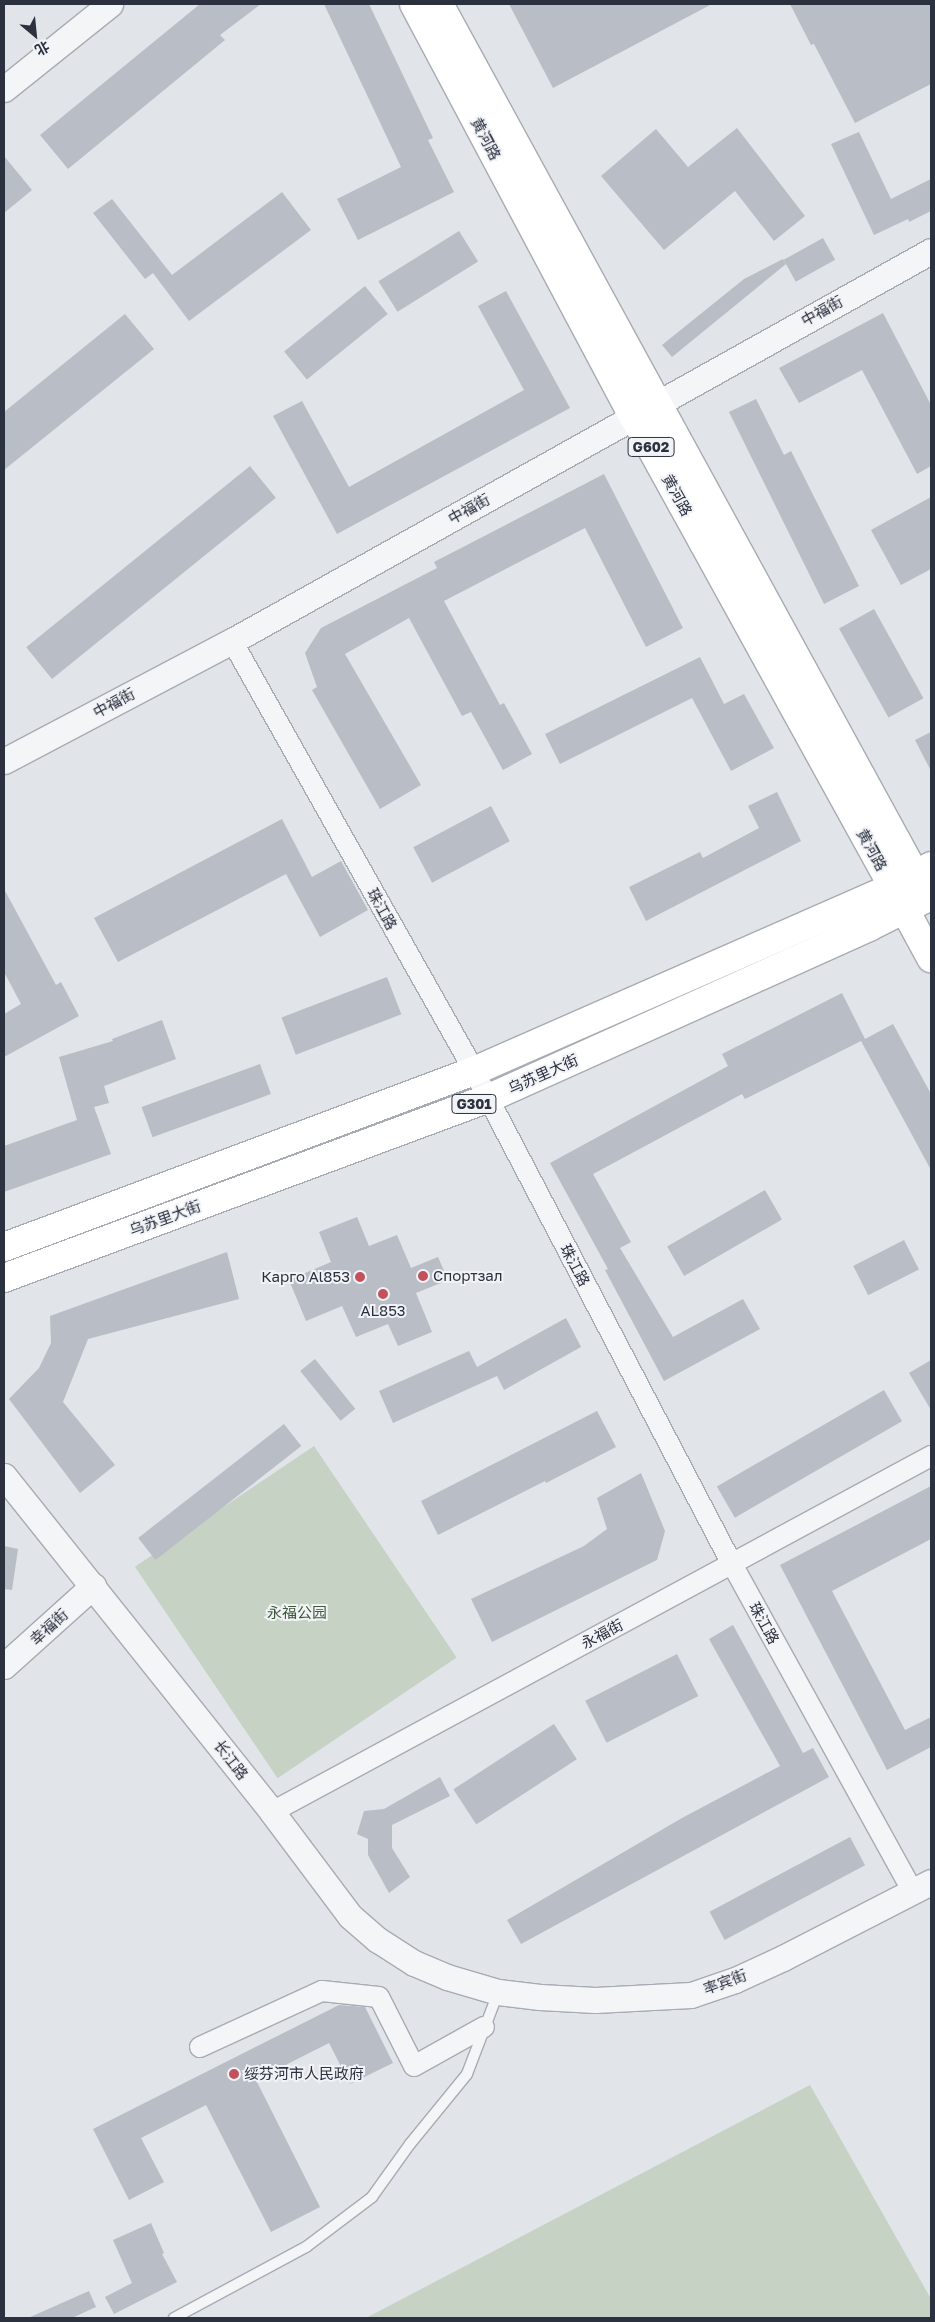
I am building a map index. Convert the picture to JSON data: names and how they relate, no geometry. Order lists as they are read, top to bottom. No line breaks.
{"streets":{"main road":["黄河路","G602","乌苏里大街","G301"],"street":["中福街","珠江路","幸福街","永福街","长江路","率宾街"]},"crossings":[["黄河路","中福街"],["黄河路","乌苏里大街"],["中福街","珠江路"],["珠江路","乌苏里大街"],["珠江路","永福街"],["珠江路","率宾街"],["幸福街","长江路"],["永福街","长江路"],["长江路","率宾街"]],"parks":["永福公园"],"places":["Спортзал","Карго Al853","AL853","绥芬河市人民政府"],"north":"bottom right"}
